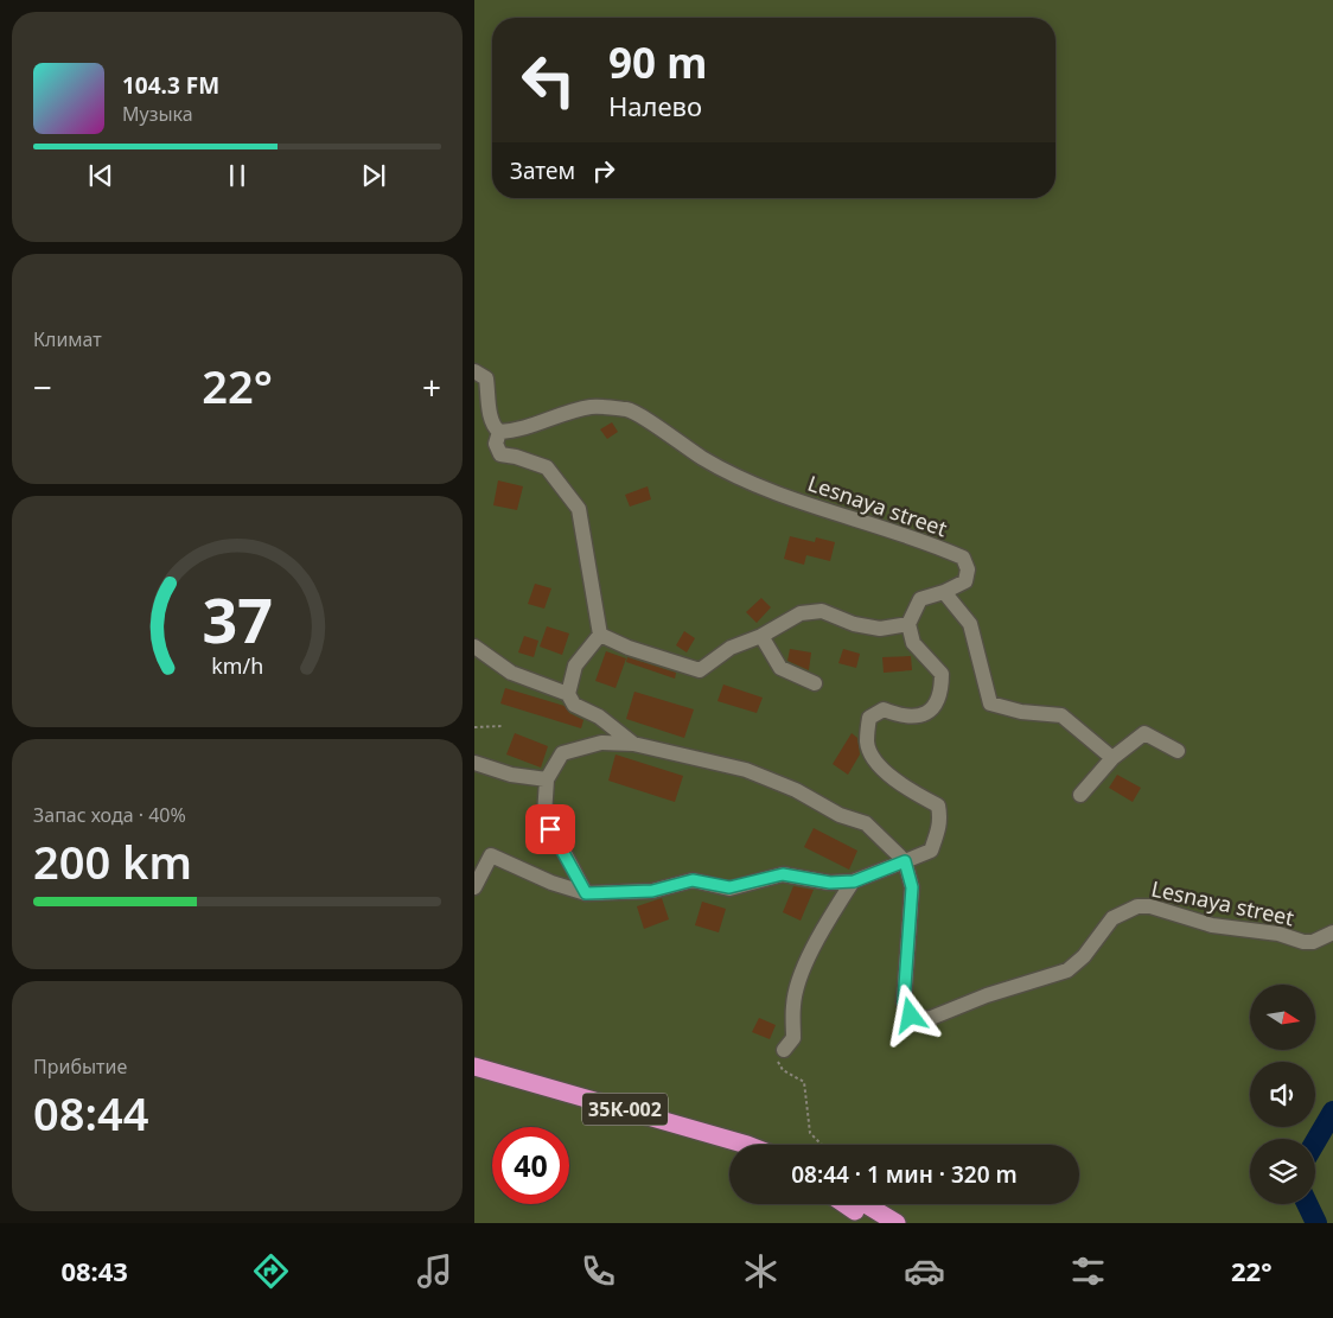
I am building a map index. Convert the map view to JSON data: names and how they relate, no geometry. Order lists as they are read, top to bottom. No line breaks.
{"streets":{"highway":["35К-002"],"street":["Lesnaya street"]},"north":"right","page":{"turn":["90 m","Налево"],"song":["104.3 FM","Музыка"],"then":"Затем","tile":["Климат",["Запас хода · 40%","200 km"],["Прибытие","08:44"]],"heat":["−","22°","+"],"limit":"40","trip":"08:44 · 1 мин · 320 m","tabs":["08:43","22°"],"gauge":["37","km/h"]}}
